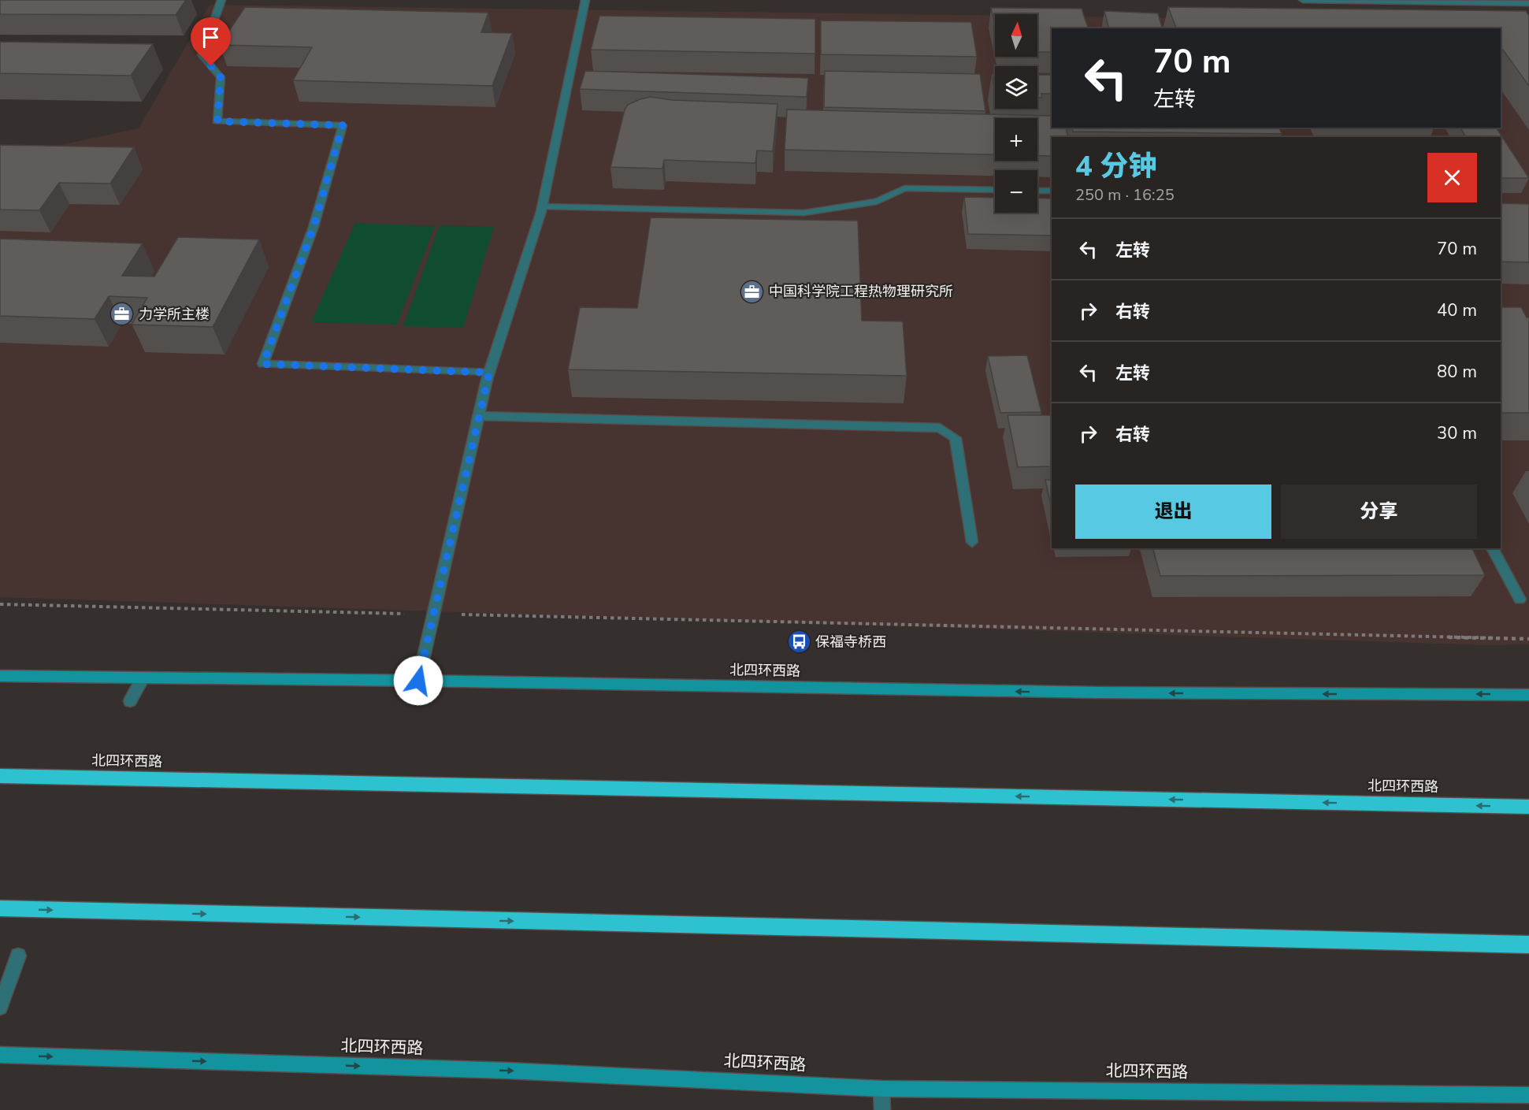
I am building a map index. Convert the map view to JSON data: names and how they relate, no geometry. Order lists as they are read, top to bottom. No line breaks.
{"streets":{"highway":["北四环西路"]},"places":{"office":["中国科学院工程热物理研究所","力学所主楼"],"bus stop":["保福寺桥西"]},"north":"top","page":{"map_buttons":["+","−"],"turn":["70 m","左转"],"heading":["4 分钟","250 m · 16:25"],"list":[{"name":"左转","value":"70 m"},{"name":"右转","value":"40 m"},{"name":"左转","value":"80 m"},{"name":"右转","value":"30 m"}],"buttons":["退出","分享"]}}
